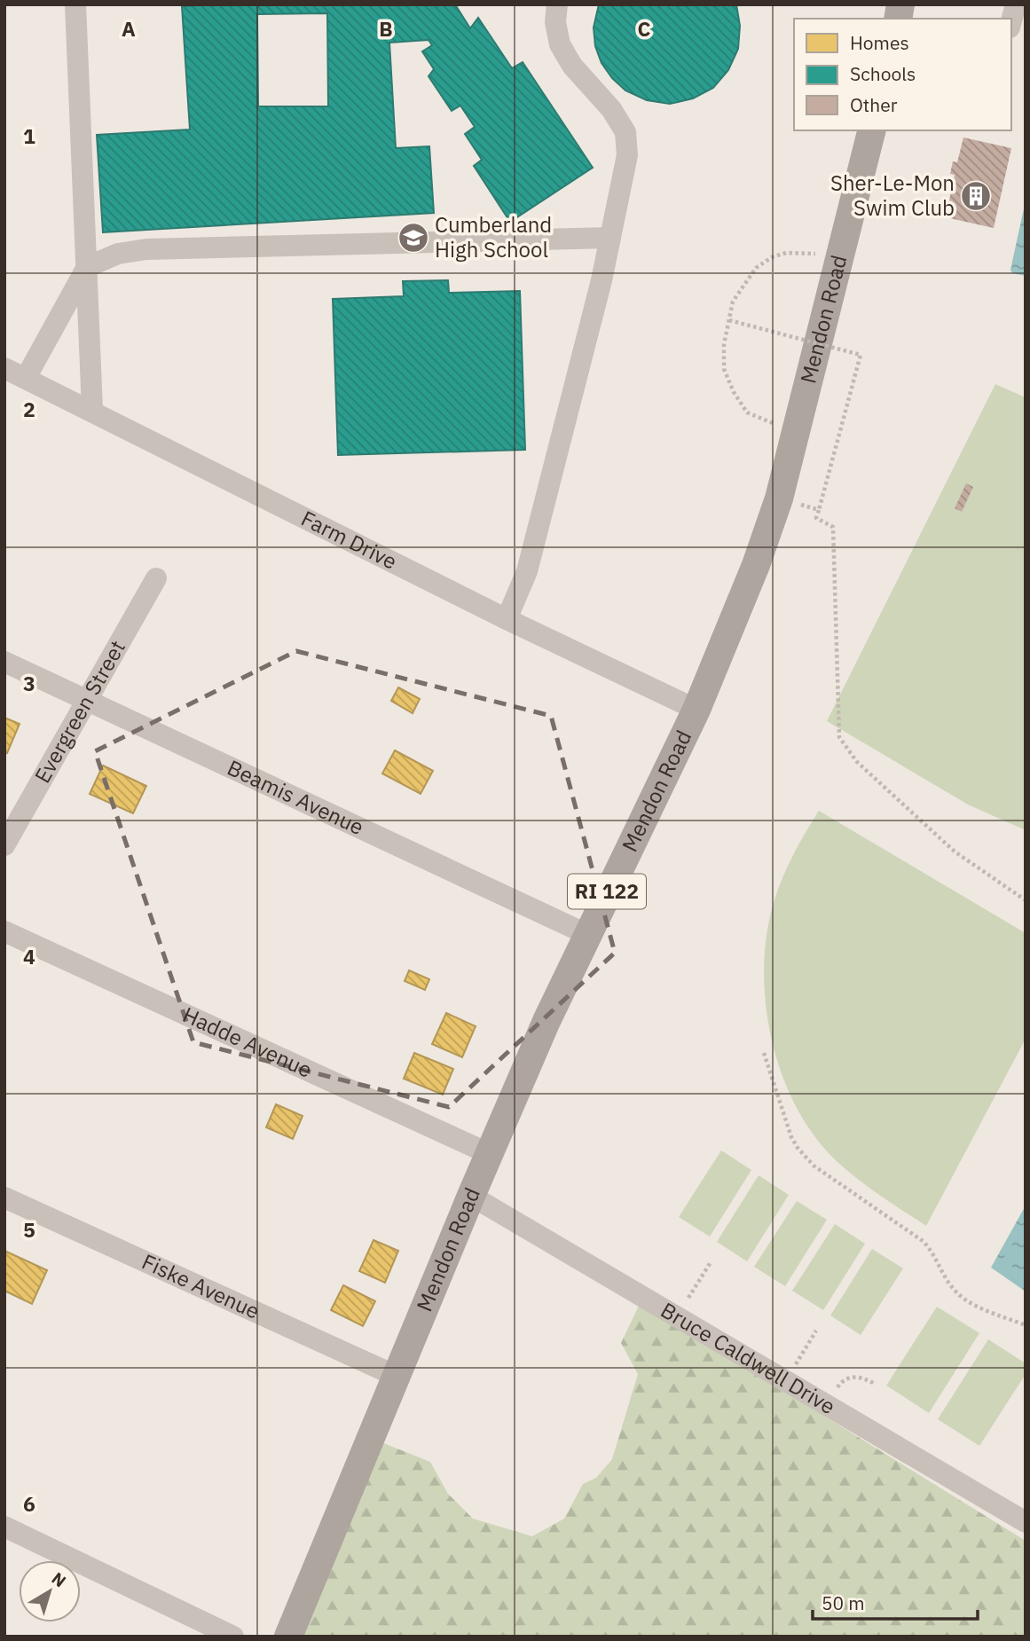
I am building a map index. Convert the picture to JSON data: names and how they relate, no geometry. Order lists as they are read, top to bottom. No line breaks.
{"streets":{"main road":["Mendon Road","RI 122"],"street":["Farm Drive","Evergreen Street","Beamis Avenue","Hadde Avenue","Fiske Avenue","Bruce Caldwell Drive"]},"crossings":[["Mendon Road","Farm Drive"],["Mendon Road","Beamis Avenue"],["Mendon Road","Hadde Avenue"],["Mendon Road","Fiske Avenue"],["Mendon Road","Bruce Caldwell Drive"],["Evergreen Street","Beamis Avenue"]],"places":{"building":["Sher-Le-Mon Swim Club"],"school or university":["Cumberland High School"]},"legend":["Homes","Schools","Other"],"scale_bar":"50 m","north":"top right","grid":{"columns":["A","B","C"],"rows":["1","2","3","4","5","6"]}}
